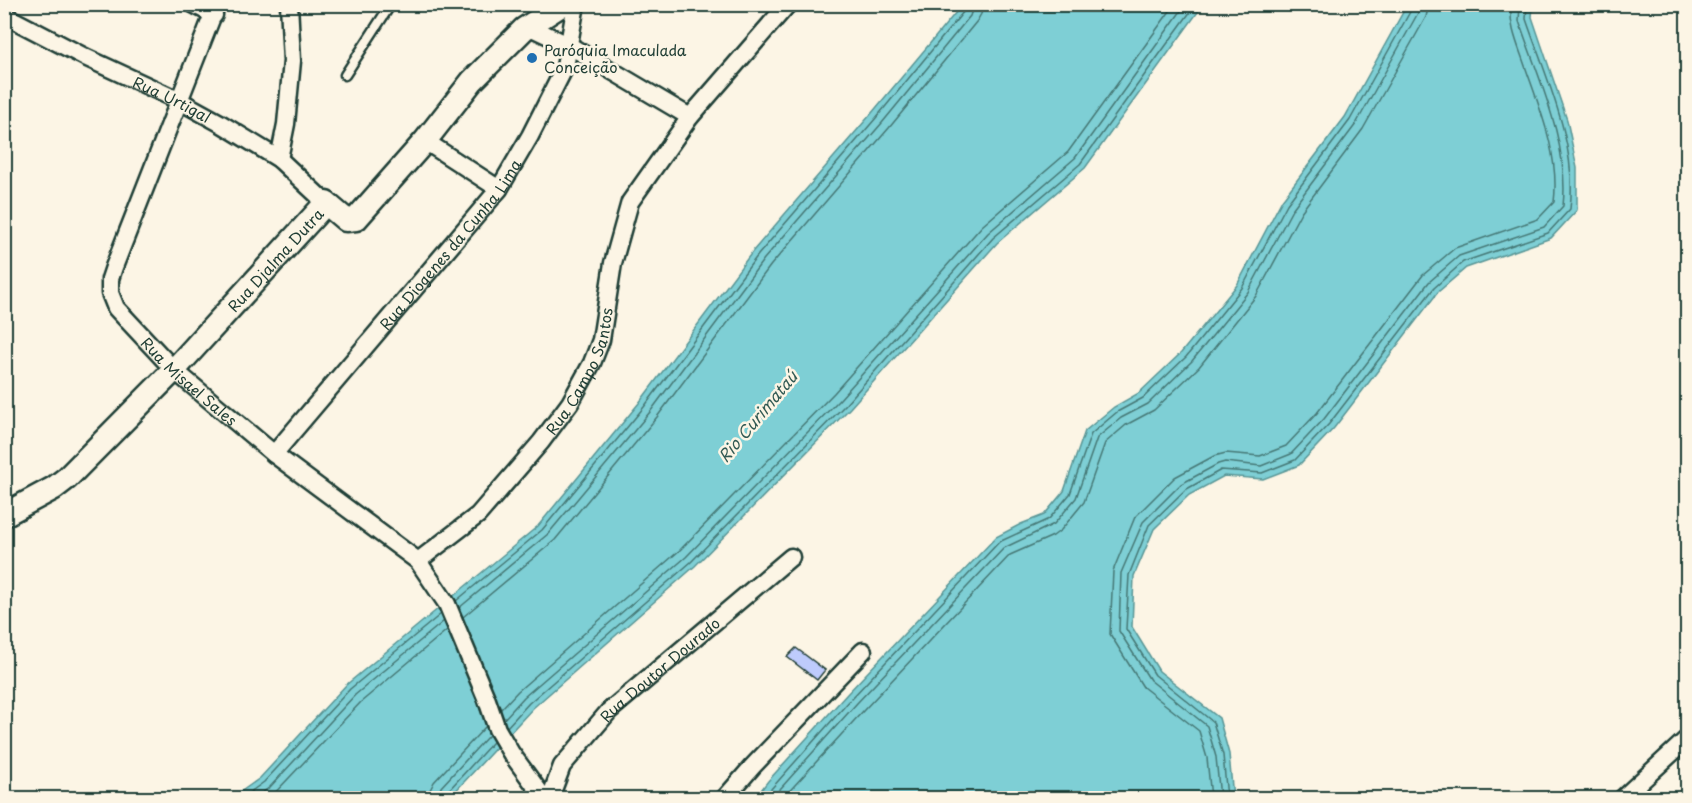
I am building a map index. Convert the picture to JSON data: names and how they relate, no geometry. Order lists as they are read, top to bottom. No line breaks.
{"streets":{"main road":["Rua Djalma Dutra"],"street":["Rua Urtigal","Rua Diogenes da Cunha Lima","Rua Campo Santos","Rua Misael Sales","Rua Doutor Dourado"]},"crossings":[["Rua Urtigal","Rua Djalma Dutra"],["Rua Urtigal","Rua Misael Sales"],["Rua Diogenes da Cunha Lima","Rua Misael Sales"],["Rua Djalma Dutra","Rua Misael Sales"]],"water":["Rio Curimataú"],"places":["Paróquia Imaculada Conceição"]}
